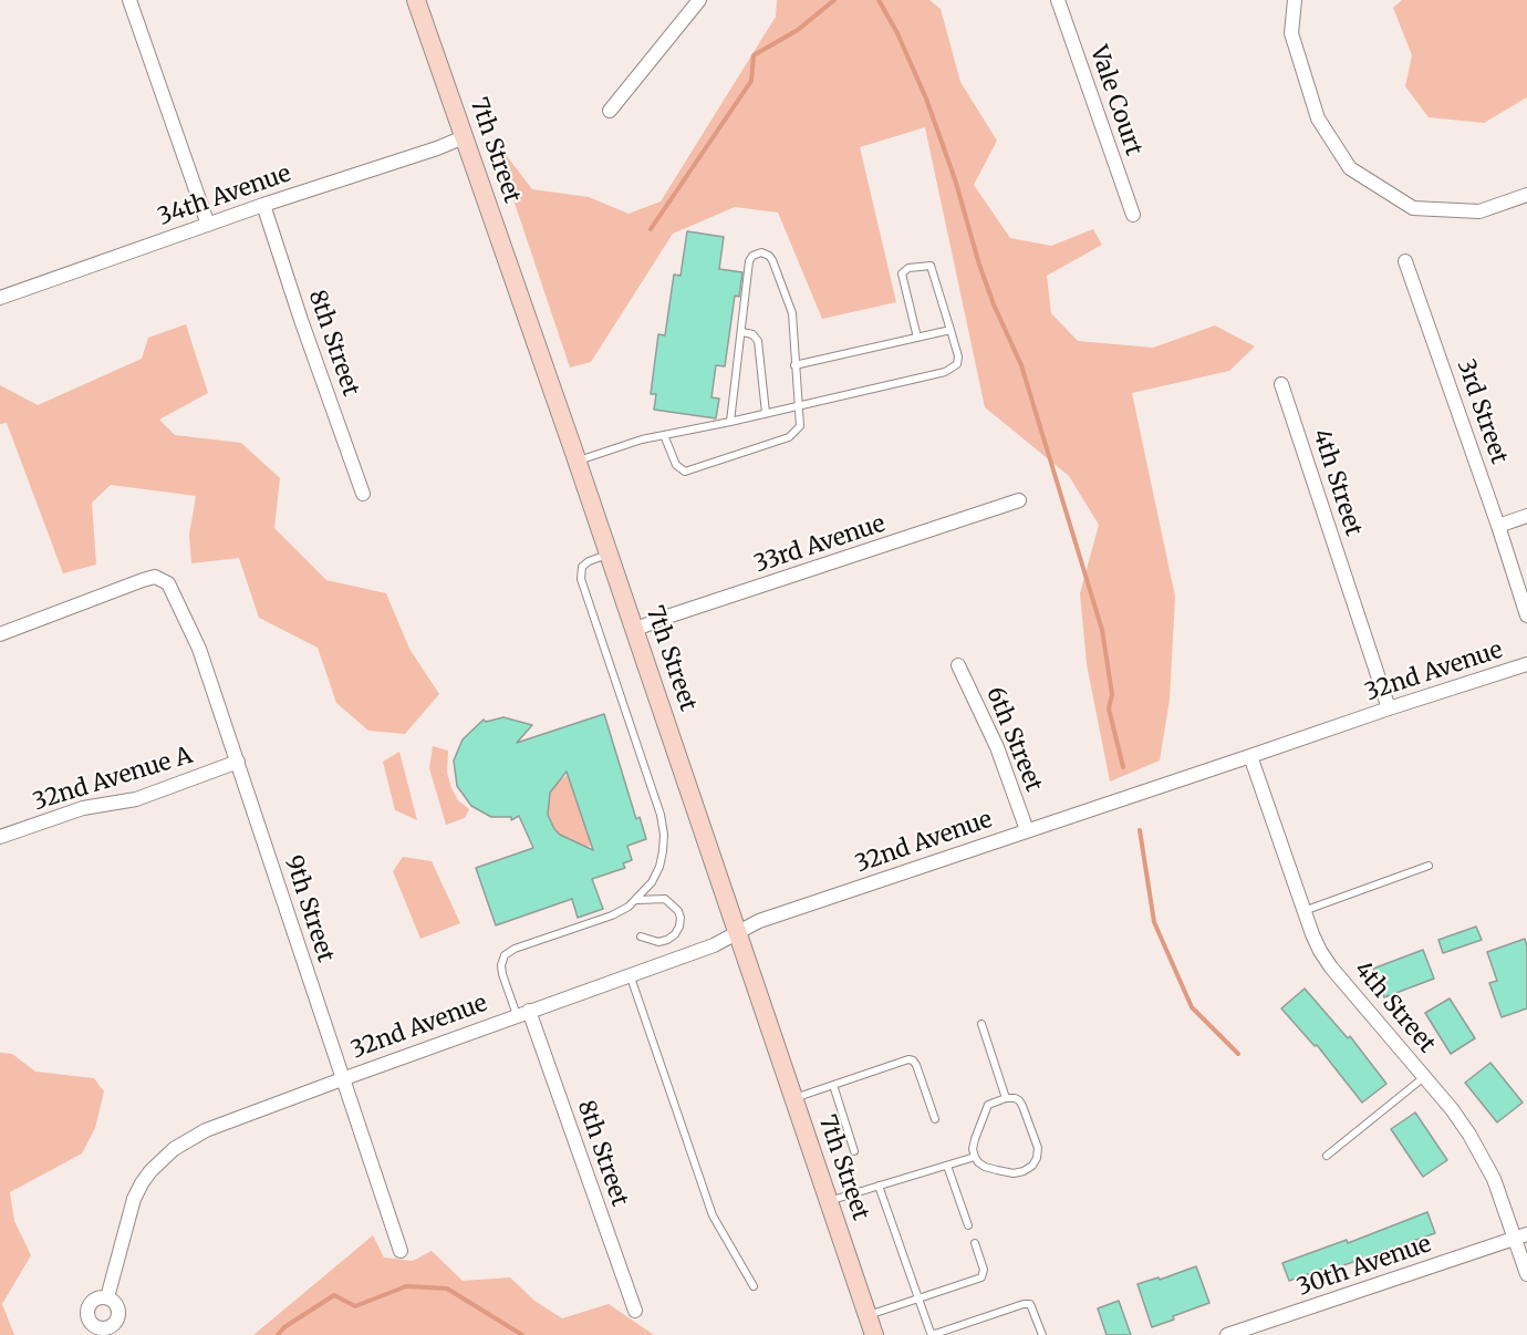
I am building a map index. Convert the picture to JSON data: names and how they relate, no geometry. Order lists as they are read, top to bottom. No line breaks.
{"streets":{"street":["Vale Court","7th Street","34th Avenue","8th Street","3rd Street","4th Street","33rd Avenue","32nd Avenue","6th Street","32nd Avenue A","9th Street","30th Avenue"]},"crossings":[["7th Street","34th Avenue"],["7th Street","33rd Avenue"],["7th Street","32nd Avenue"],["34th Avenue","8th Street"],["8th Street","32nd Avenue"],["4th Street","32nd Avenue"],["4th Street","30th Avenue"],["32nd Avenue","6th Street"],["32nd Avenue","9th Street"],["32nd Avenue A","9th Street"]]}
